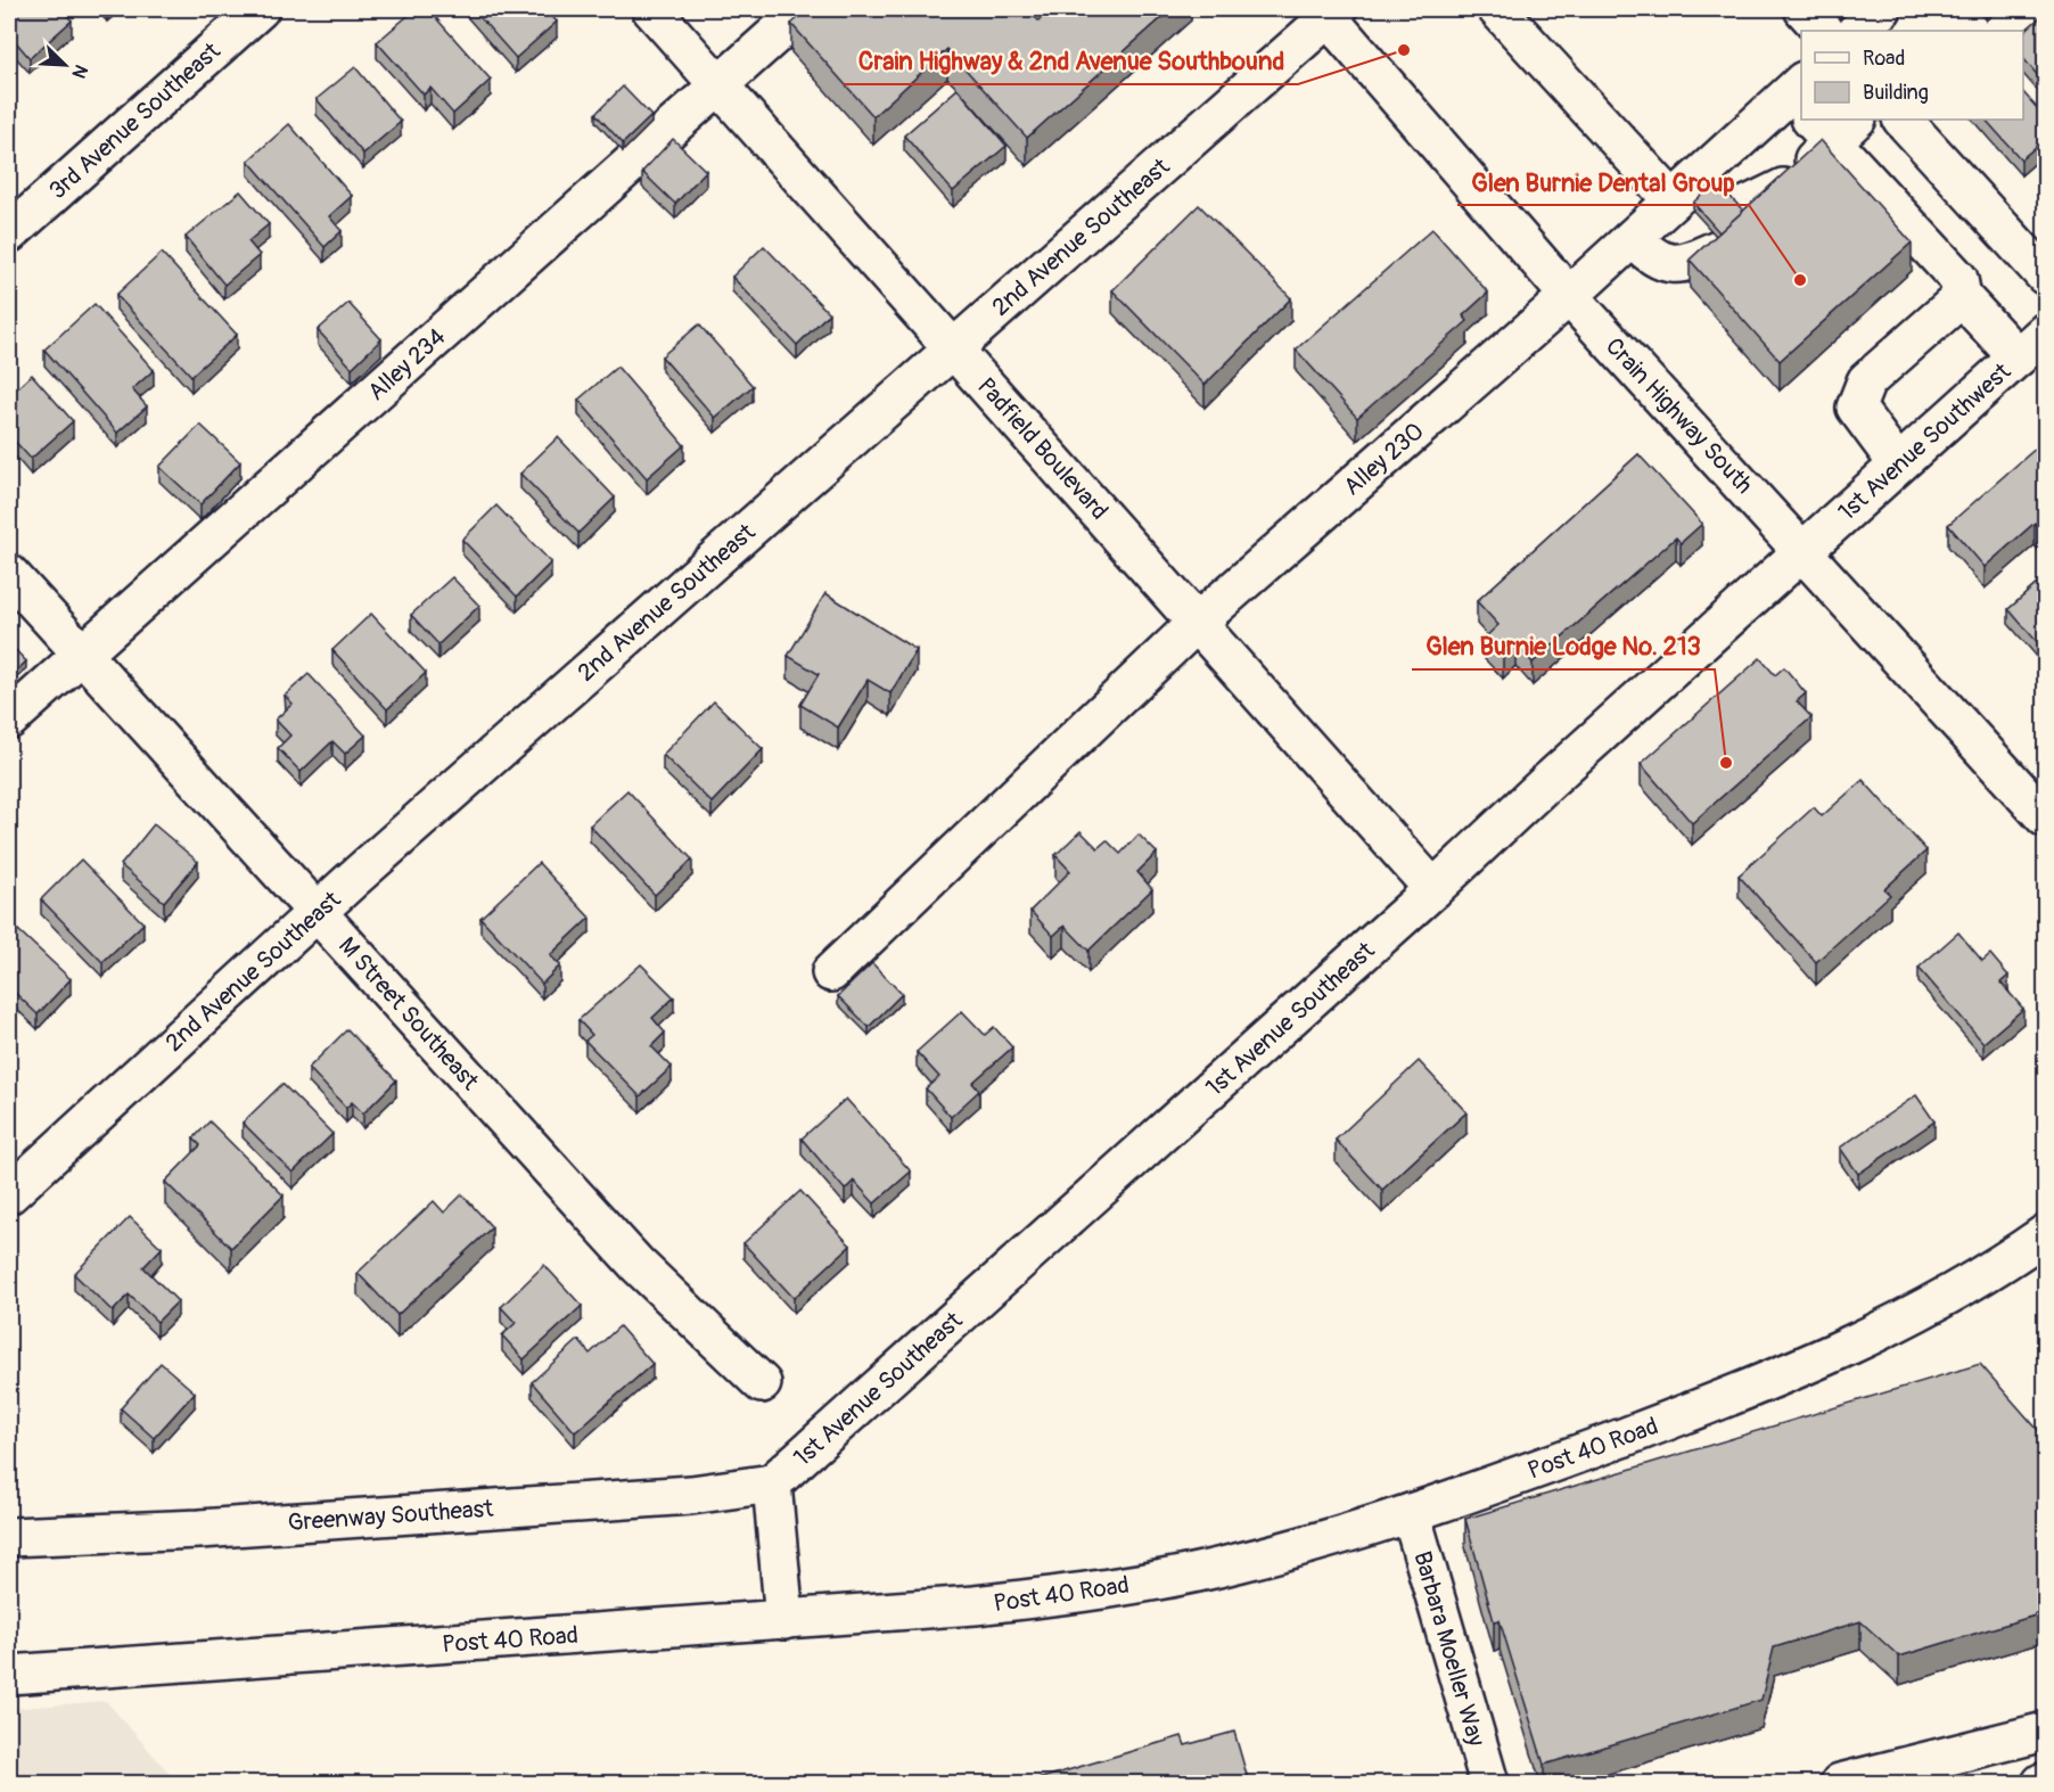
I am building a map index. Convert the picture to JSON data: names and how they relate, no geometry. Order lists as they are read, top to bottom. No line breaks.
{"streets":{"street":["3rd Avenue Southeast","2nd Avenue Southeast","Alley 234","Crain Highway South","1st Avenue Southwest","Padfield Boulevard","Alley 230","M Street Southeast","1st Avenue Southeast","Post 40 Road","Greenway Southeast","Barbara Moeller Way"]},"crossings":[["2nd Avenue Southeast","Crain Highway South"],["2nd Avenue Southeast","Padfield Boulevard"],["2nd Avenue Southeast","M Street Southeast"],["Alley 234","Padfield Boulevard"],["Alley 234","M Street Southeast"],["Crain Highway South","1st Avenue Southwest"],["Crain Highway South","Alley 230"],["Crain Highway South","1st Avenue Southeast"],["1st Avenue Southwest","1st Avenue Southeast"],["Padfield Boulevard","Alley 230"],["Padfield Boulevard","1st Avenue Southeast"],["1st Avenue Southeast","Greenway Southeast"],["Post 40 Road","Barbara Moeller Way"]],"places":["Crain Highway & 2nd Avenue Southbound","Glen Burnie Dental Group","Glen Burnie Lodge No. 213"],"legend":["Road","Building"],"north":"bottom right"}
